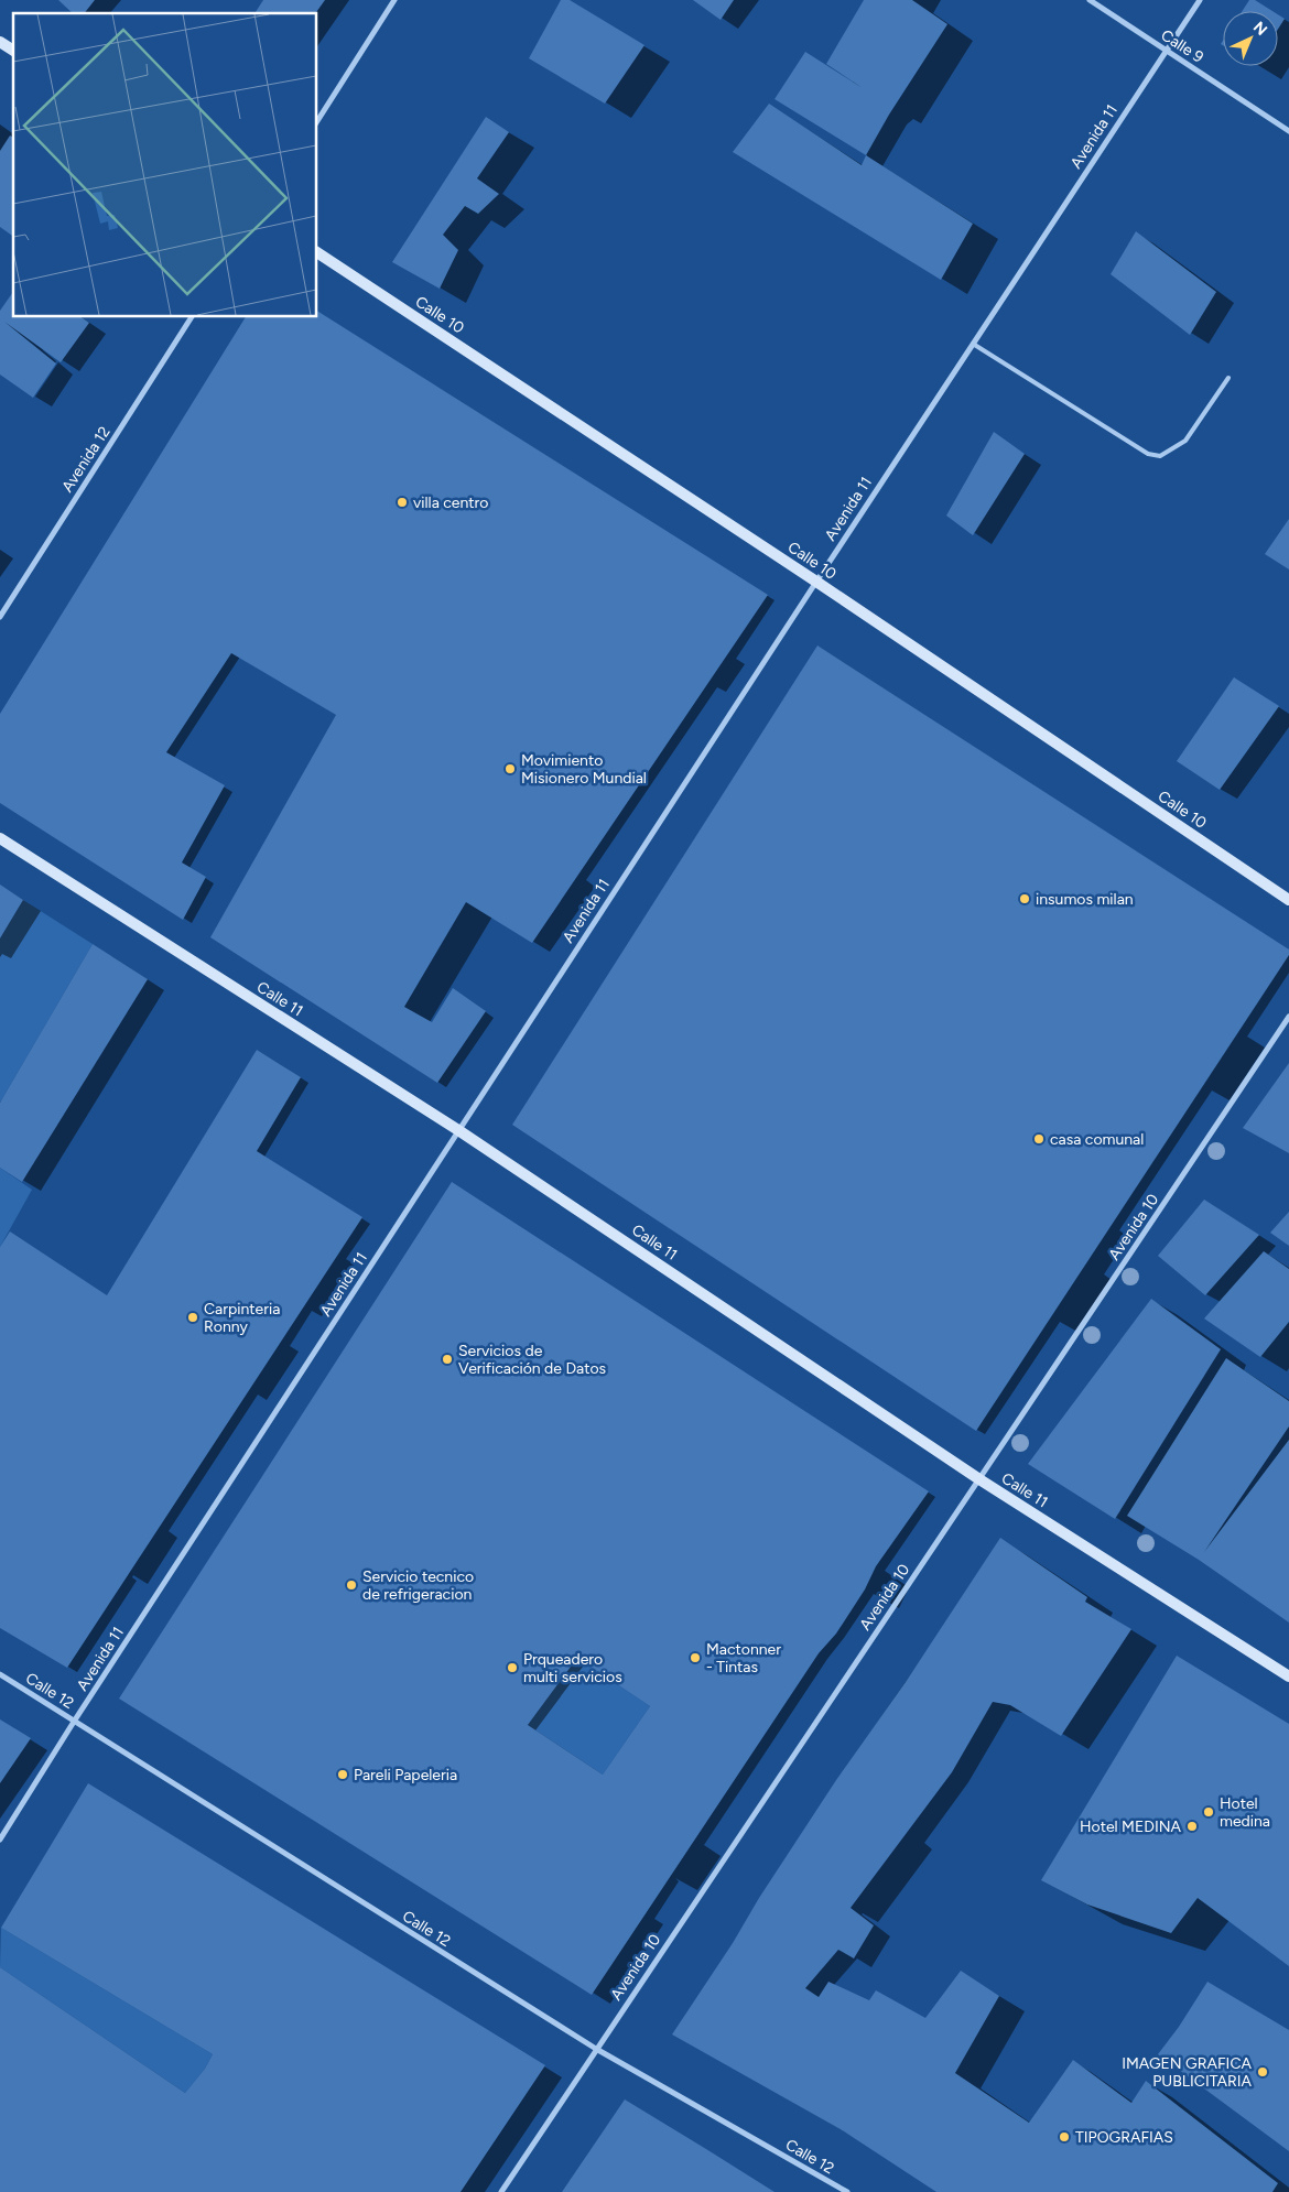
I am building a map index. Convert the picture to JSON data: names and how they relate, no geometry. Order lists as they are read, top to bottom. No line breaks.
{"streets":{"street":["Calle 9","Avenida 11","Calle 10","Avenida 12","Calle 11","Avenida 10","Calle 12"]},"crossings":[["Calle 9","Avenida 11"],["Avenida 11","Calle 10"],["Avenida 11","Calle 11"],["Avenida 11","Calle 12"],["Calle 11","Avenida 10"],["Avenida 10","Calle 12"]],"places":["villa centro","Movimiento Misionero Mundial","insumos milan","casa comunal","Carpinteria Ronny","Servicios de Verificación de Datos","Servicio tecnico de refrigeracion","Mactonner - Tintas","Prqueadero multi servicios","Pareli Papeleria","Hotel medina","Hotel MEDINA","IMAGEN GRAFICA PUBLICITARIA","TIPOGRAFIAS"],"north":"top right"}
